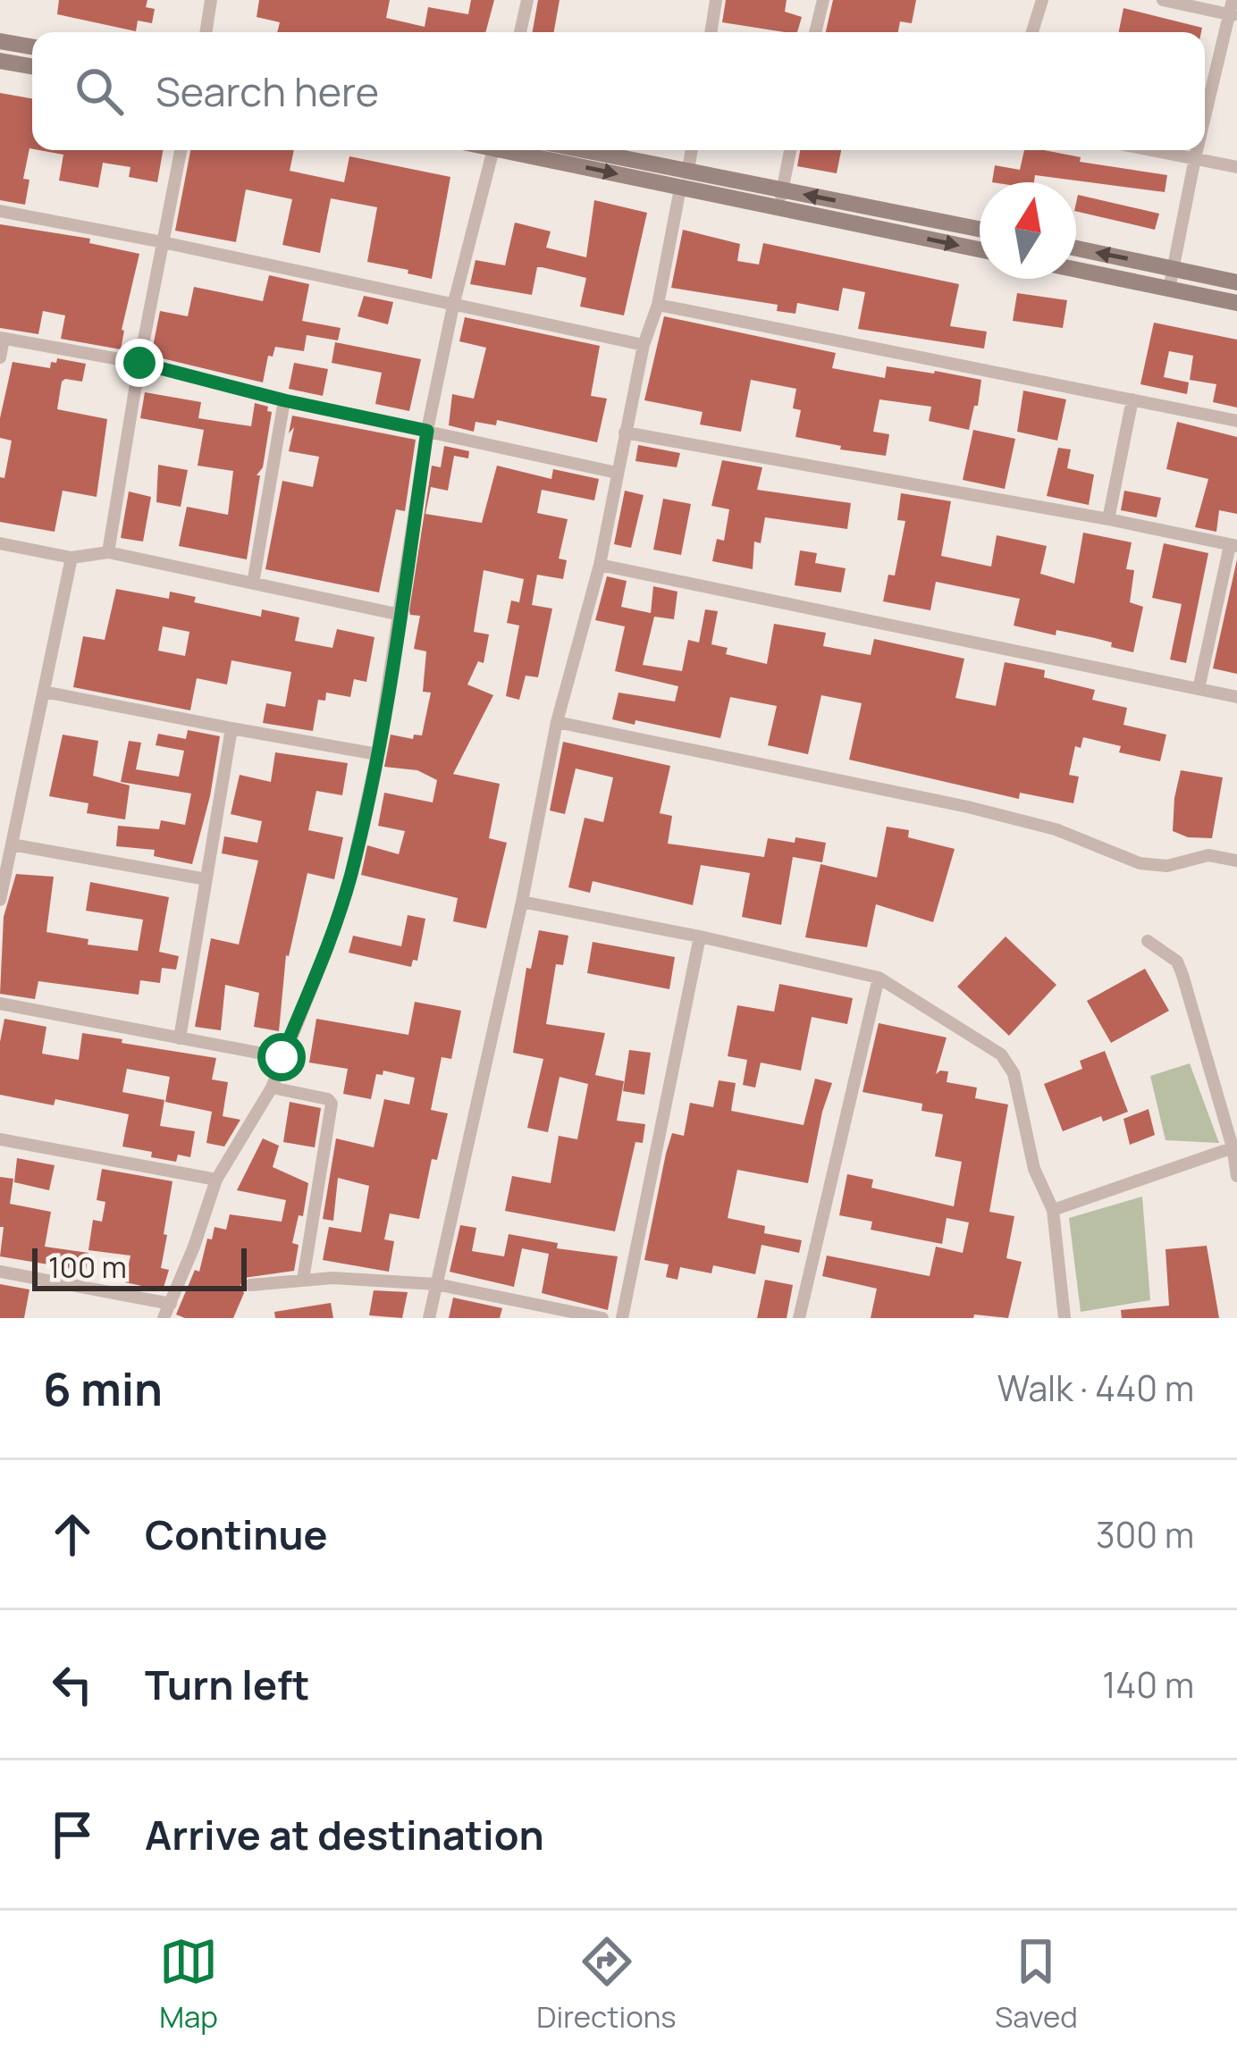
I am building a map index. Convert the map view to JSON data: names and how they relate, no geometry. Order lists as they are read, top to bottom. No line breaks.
{"scale_bar":"100 m","north":"top","page":{"search":"Search here","scale":"100 m","heading":["6 min","Walk · 440 m"],"list":[["Continue","300 m"],["Turn left","140 m"],"Arrive at destination"],"nav":["Map","Directions","Saved"]}}
